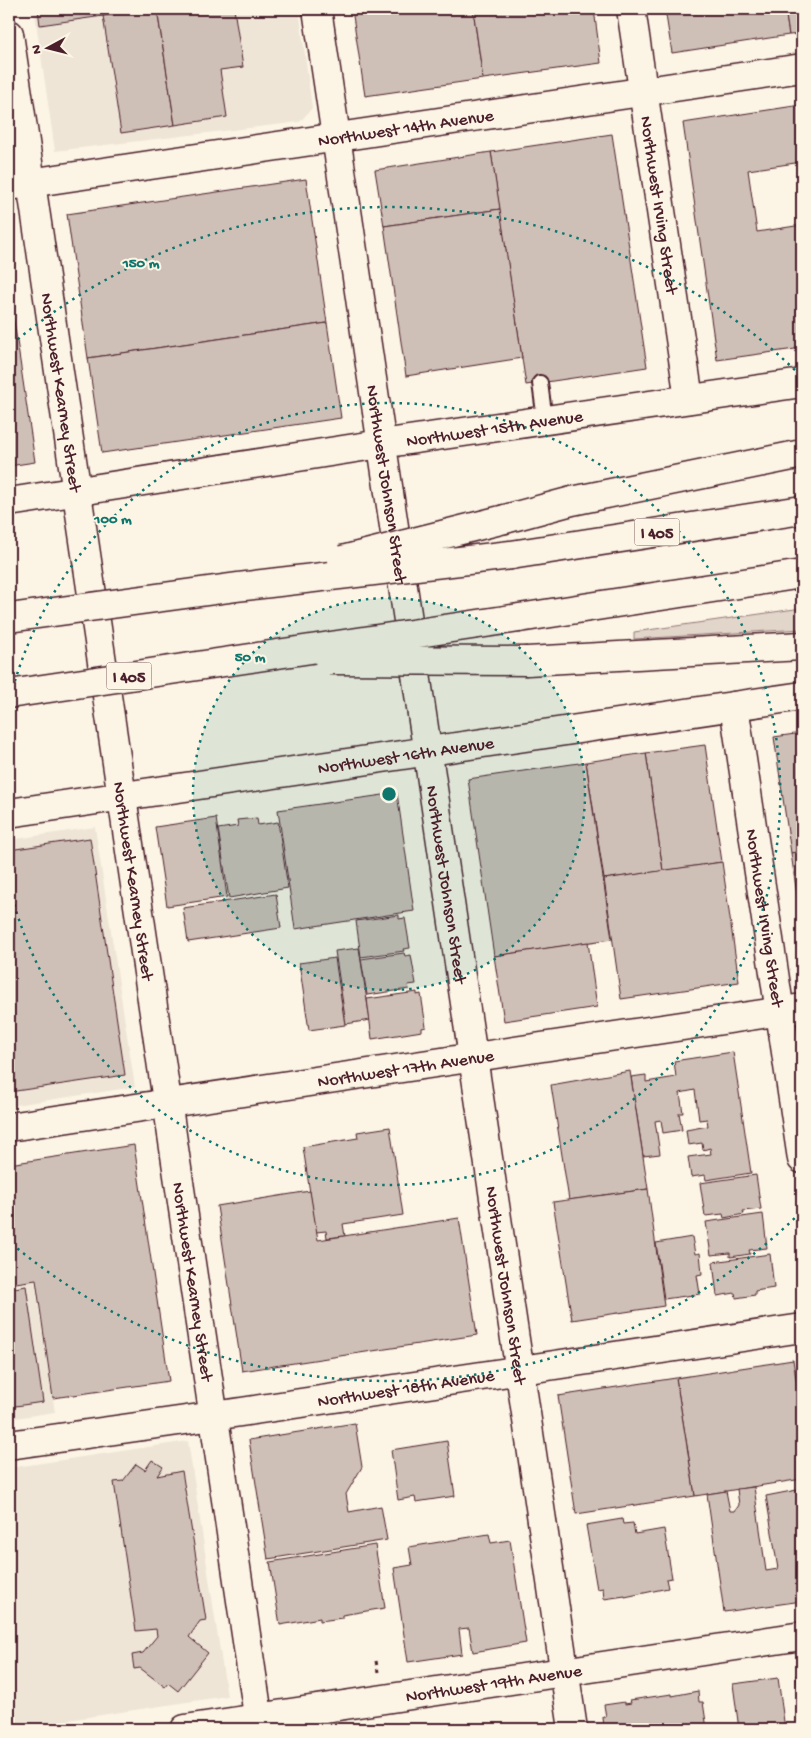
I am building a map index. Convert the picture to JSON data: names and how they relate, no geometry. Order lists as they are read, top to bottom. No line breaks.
{"streets":{"main road":["Northwest 14th Avenue","Northwest Irving Street","Northwest Kearney Street","Northwest 15th Avenue","Northwest Johnson Street","I 405","Northwest 16th Avenue","Northwest 17th Avenue","Northwest 18th Avenue","Northwest 19th Avenue"]},"crossings":[["Northwest 14th Avenue","Northwest Irving Street"],["Northwest 14th Avenue","Northwest Kearney Street"],["Northwest 14th Avenue","Northwest Johnson Street"],["Northwest Irving Street","Northwest 15th Avenue"],["Northwest Irving Street","Northwest 16th Avenue"],["Northwest Irving Street","Northwest 17th Avenue"],["Northwest Kearney Street","Northwest 15th Avenue"],["Northwest Kearney Street","Northwest 16th Avenue"],["Northwest Kearney Street","Northwest 17th Avenue"],["Northwest Kearney Street","Northwest 18th Avenue"],["Northwest Kearney Street","Northwest 19th Avenue"],["Northwest 15th Avenue","Northwest Johnson Street"],["Northwest Johnson Street","Northwest 16th Avenue"],["Northwest Johnson Street","Northwest 17th Avenue"],["Northwest Johnson Street","Northwest 18th Avenue"],["Northwest Johnson Street","Northwest 19th Avenue"]],"north":"left","rings":["150 m","100 m","50 m"]}
